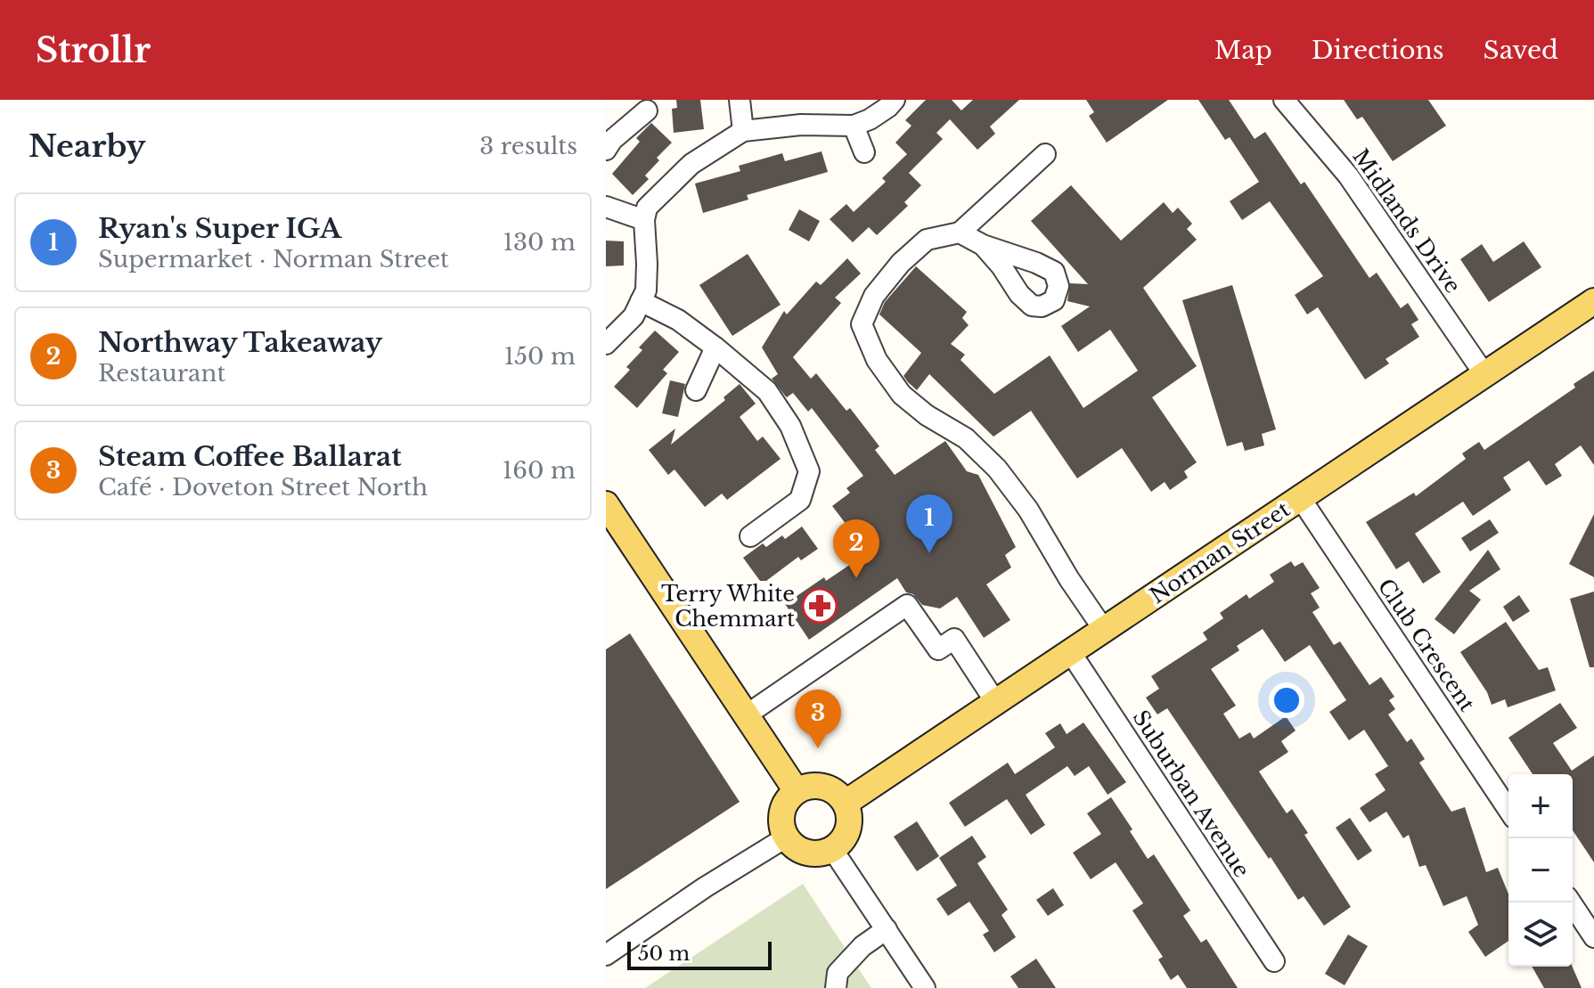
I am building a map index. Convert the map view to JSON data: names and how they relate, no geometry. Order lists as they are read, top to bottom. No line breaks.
{"streets":{"main road":["Norman Street"],"street":["Midlands Drive","Club Crescent","Suburban Avenue"]},"crossings":[["Midlands Drive","Norman Street"],["Norman Street","Club Crescent"],["Norman Street","Suburban Avenue"]],"places":{"pharmacy":["Terry White Chemmart"]},"scale_bar":"50 m","page":{"header":"Strollr","nav":["Map","Directions","Saved"],"heading":["Nearby","3 results"],"list":[{"mark":"1","name":"Ryan's Super IGA","note":"Supermarket · Norman Street","value":"130 m"},{"mark":"2","name":"Northway Takeaway","note":"Restaurant","value":"150 m"},{"mark":"3","name":"Steam Coffee Ballarat","note":"Café · Doveton Street North","value":"160 m"}],"pins":["1","2","3"],"map_buttons":["+","−"],"scale":"50 m"}}
